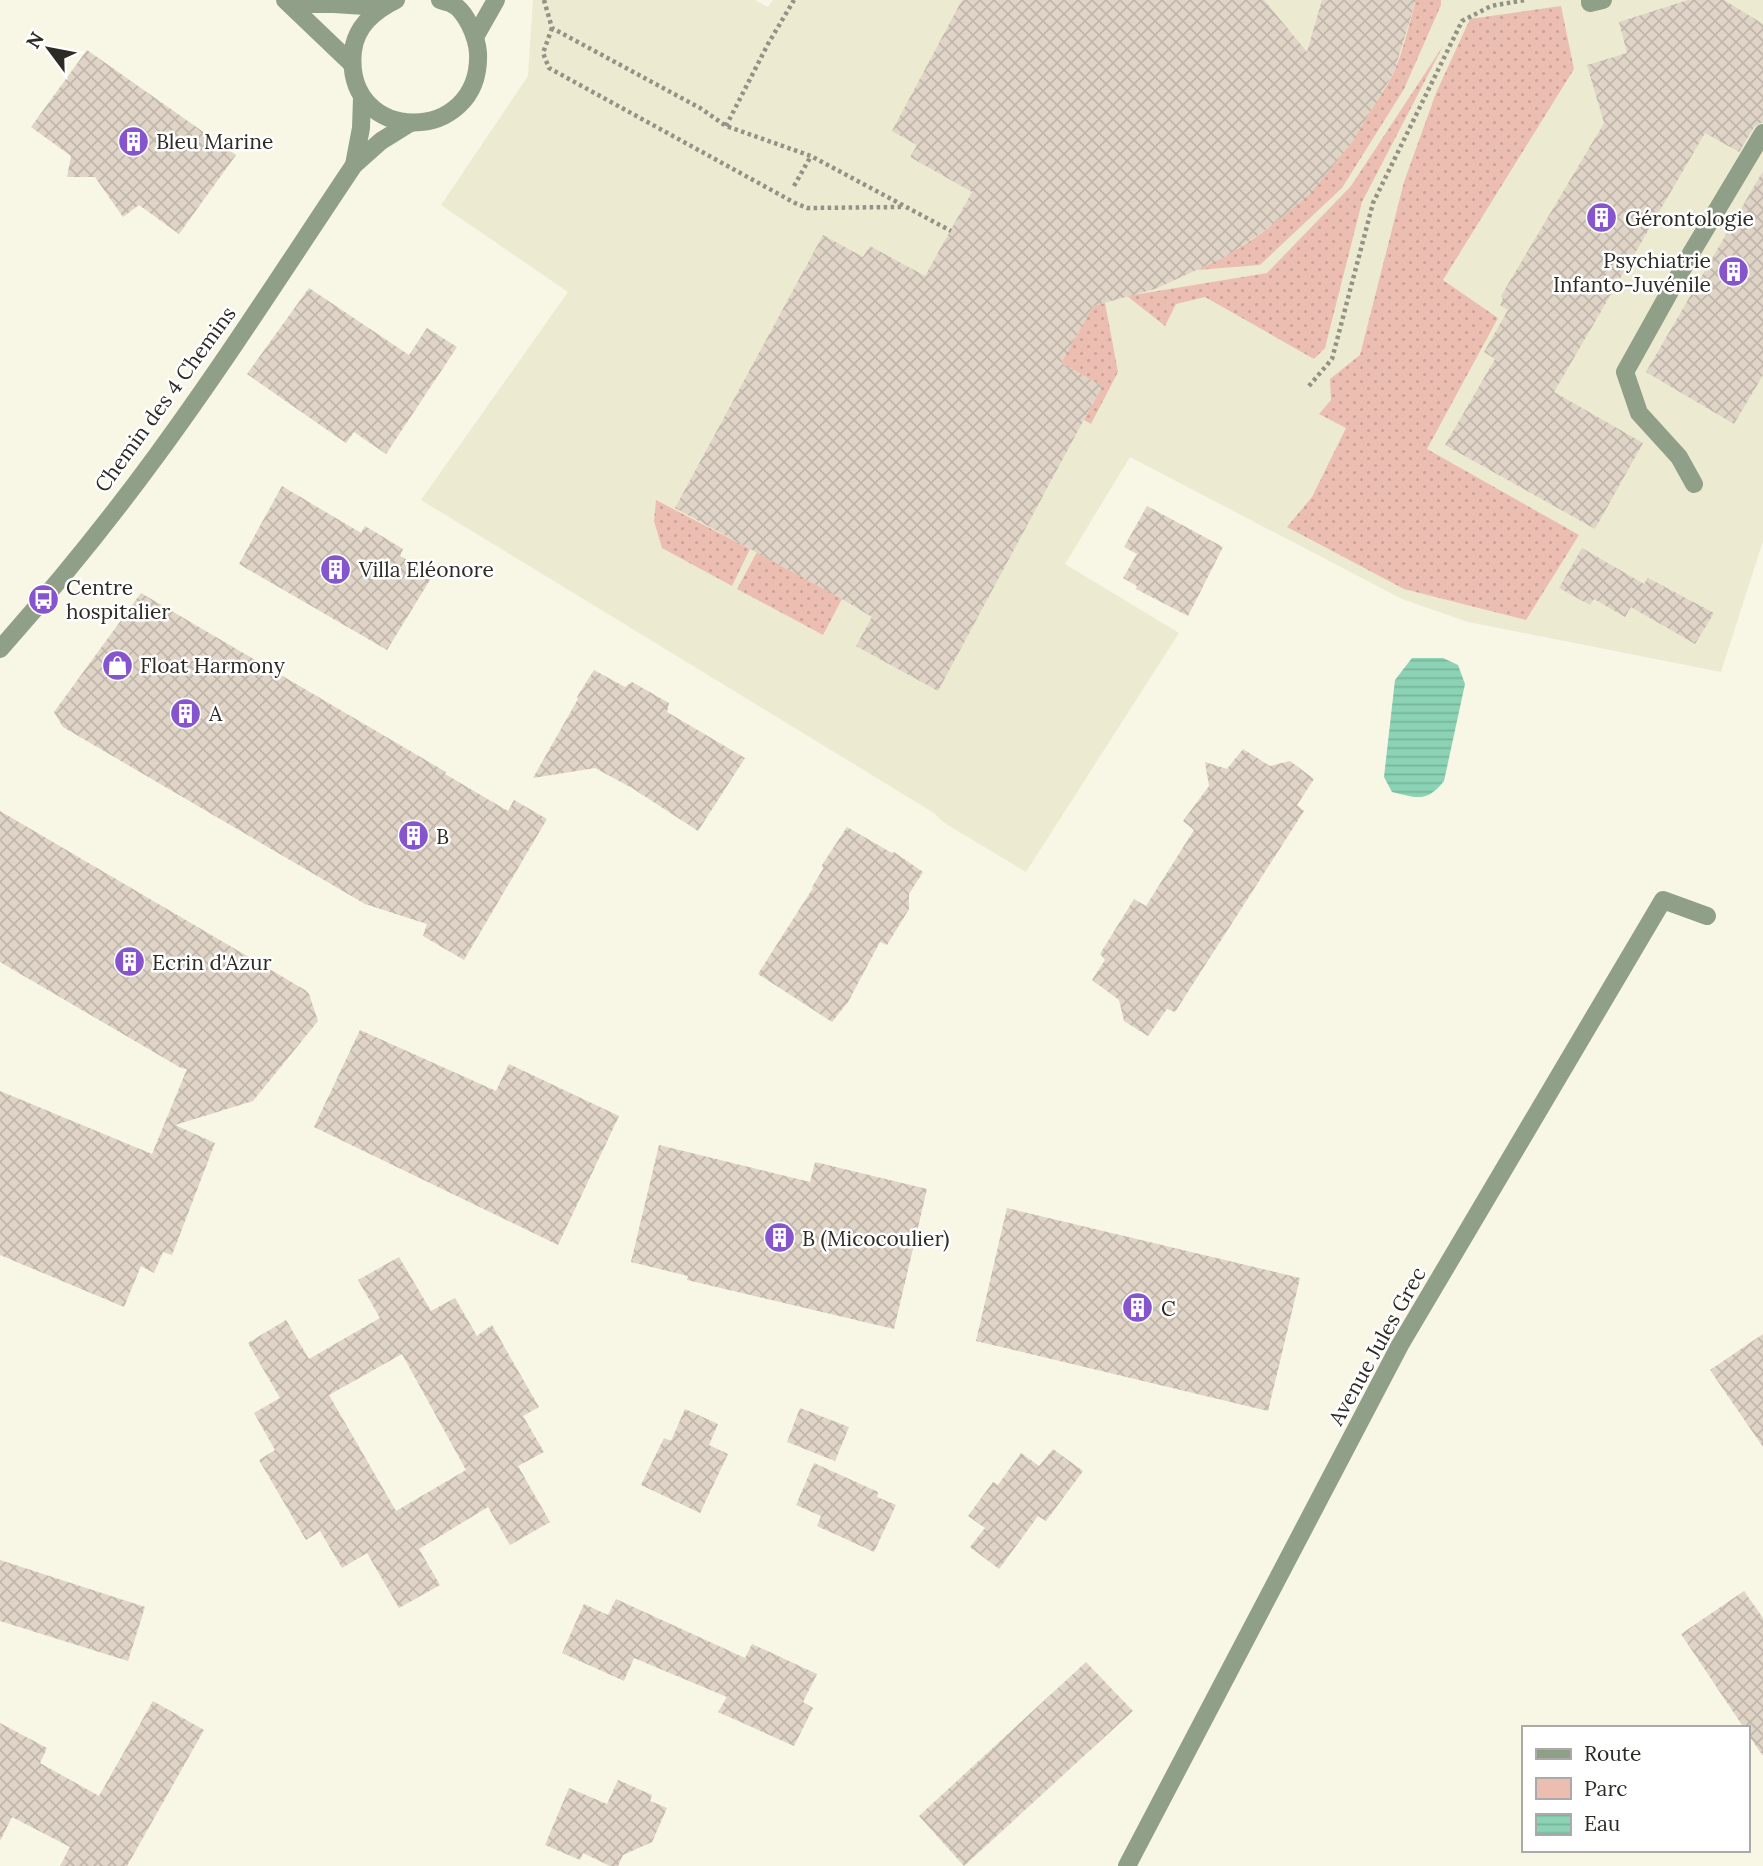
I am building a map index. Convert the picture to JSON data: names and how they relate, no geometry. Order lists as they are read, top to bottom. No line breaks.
{"streets":{"street":["Chemin des 4 Chemins","Avenue Jules Grec"]},"places":{"building":["Bleu Marine","Gérontologie","Psychiatrie Infanto-Juvénile","Villa Eléonore","A","B","Ecrin d'Azur","B (Micocoulier)","C"],"bus stop":["Centre hospitalier"],"shop":["Float Harmony"]},"legend":["Route","Parc","Eau"],"north":"top left"}
